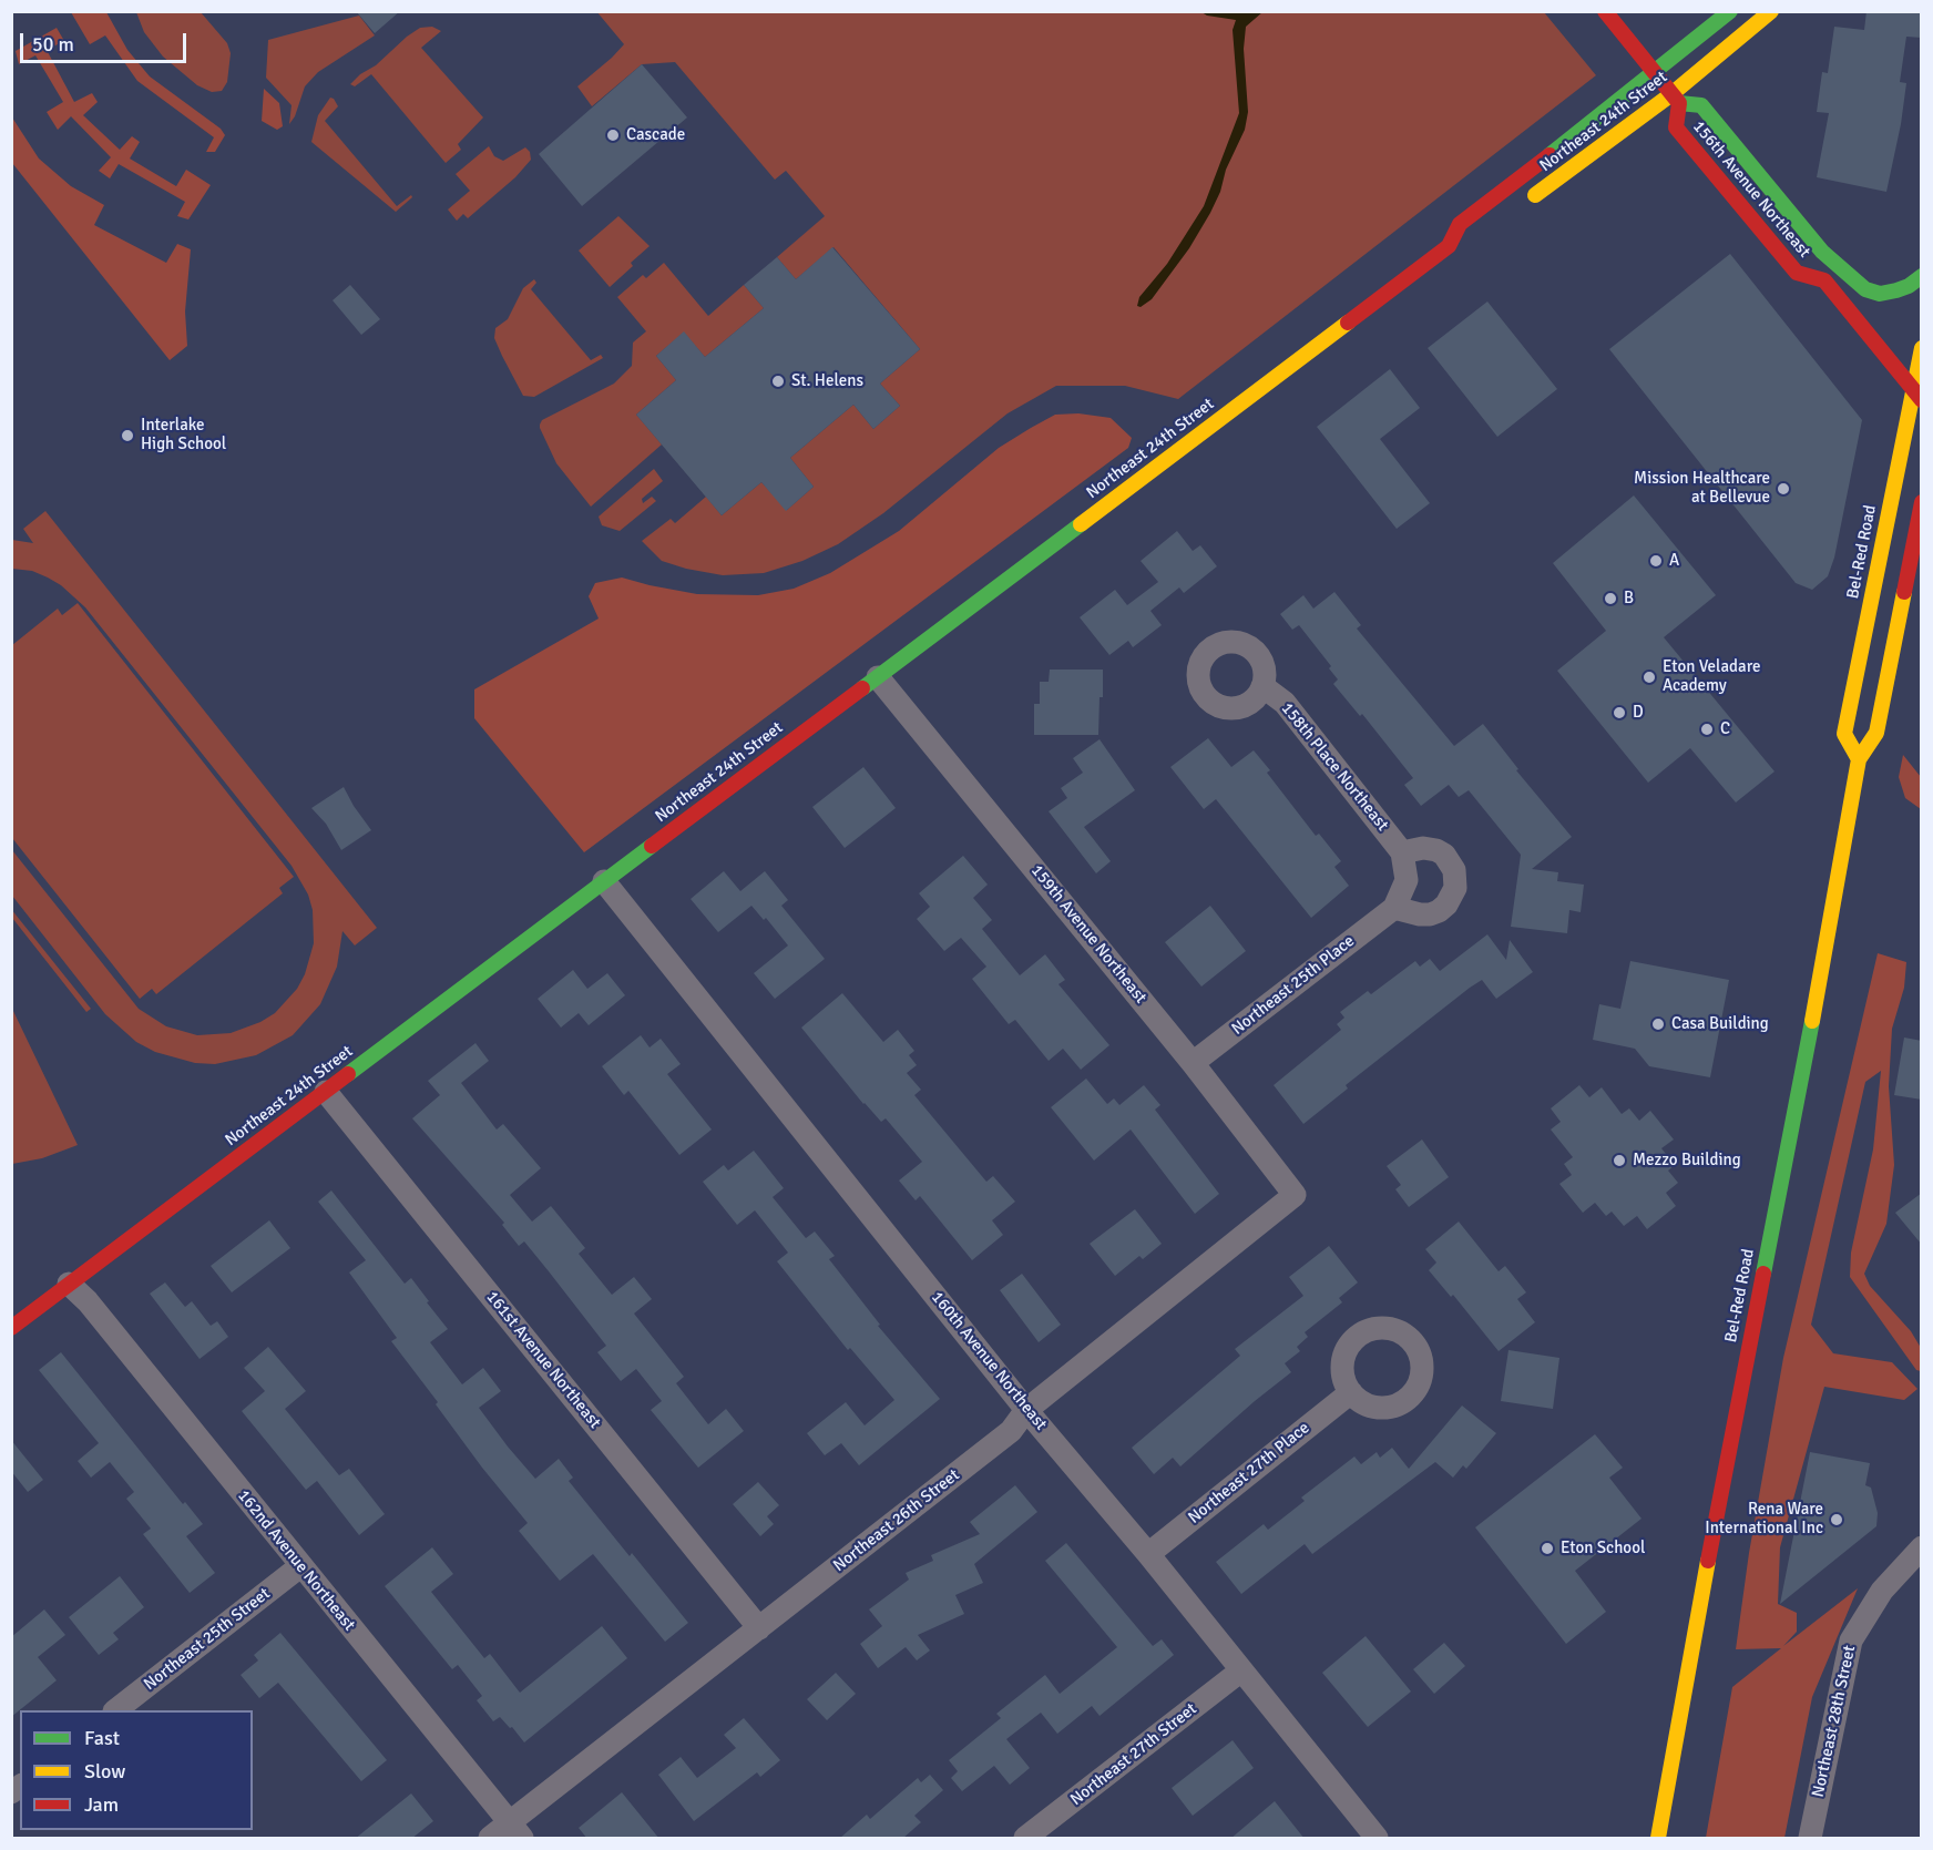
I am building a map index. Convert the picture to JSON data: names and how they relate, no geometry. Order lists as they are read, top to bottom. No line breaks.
{"streets":{"main road":["Northeast 24th Street","156th Avenue Northeast","Bel-Red Road"],"street":["158th Place Northeast","159th Avenue Northeast","Northeast 25th Place","161st Avenue Northeast","160th Avenue Northeast","Northeast 27th Place","Northeast 26th Street","162nd Avenue Northeast","Northeast 25th Street","Northeast 28th Street","Northeast 27th Street"]},"crossings":[["Northeast 24th Street","156th Avenue Northeast"],["Northeast 24th Street","159th Avenue Northeast"],["Northeast 24th Street","161st Avenue Northeast"],["Northeast 24th Street","160th Avenue Northeast"],["Northeast 24th Street","162nd Avenue Northeast"],["158th Place Northeast","Northeast 25th Place"],["159th Avenue Northeast","Northeast 25th Place"],["159th Avenue Northeast","Northeast 26th Street"],["161st Avenue Northeast","Northeast 26th Street"],["160th Avenue Northeast","Northeast 27th Place"],["160th Avenue Northeast","Northeast 26th Street"],["160th Avenue Northeast","Northeast 27th Street"],["Northeast 26th Street","162nd Avenue Northeast"],["162nd Avenue Northeast","Northeast 25th Street"]],"places":["Cascade","St. Helens","Interlake High School","Mission Healthcare at Bellevue","A","B","Eton Veladare Academy","D","C","Casa Building","Mezzo Building","Rena Ware International Inc","Eton School"],"legend":["Fast","Slow","Jam"],"scale_bar":"50 m"}
